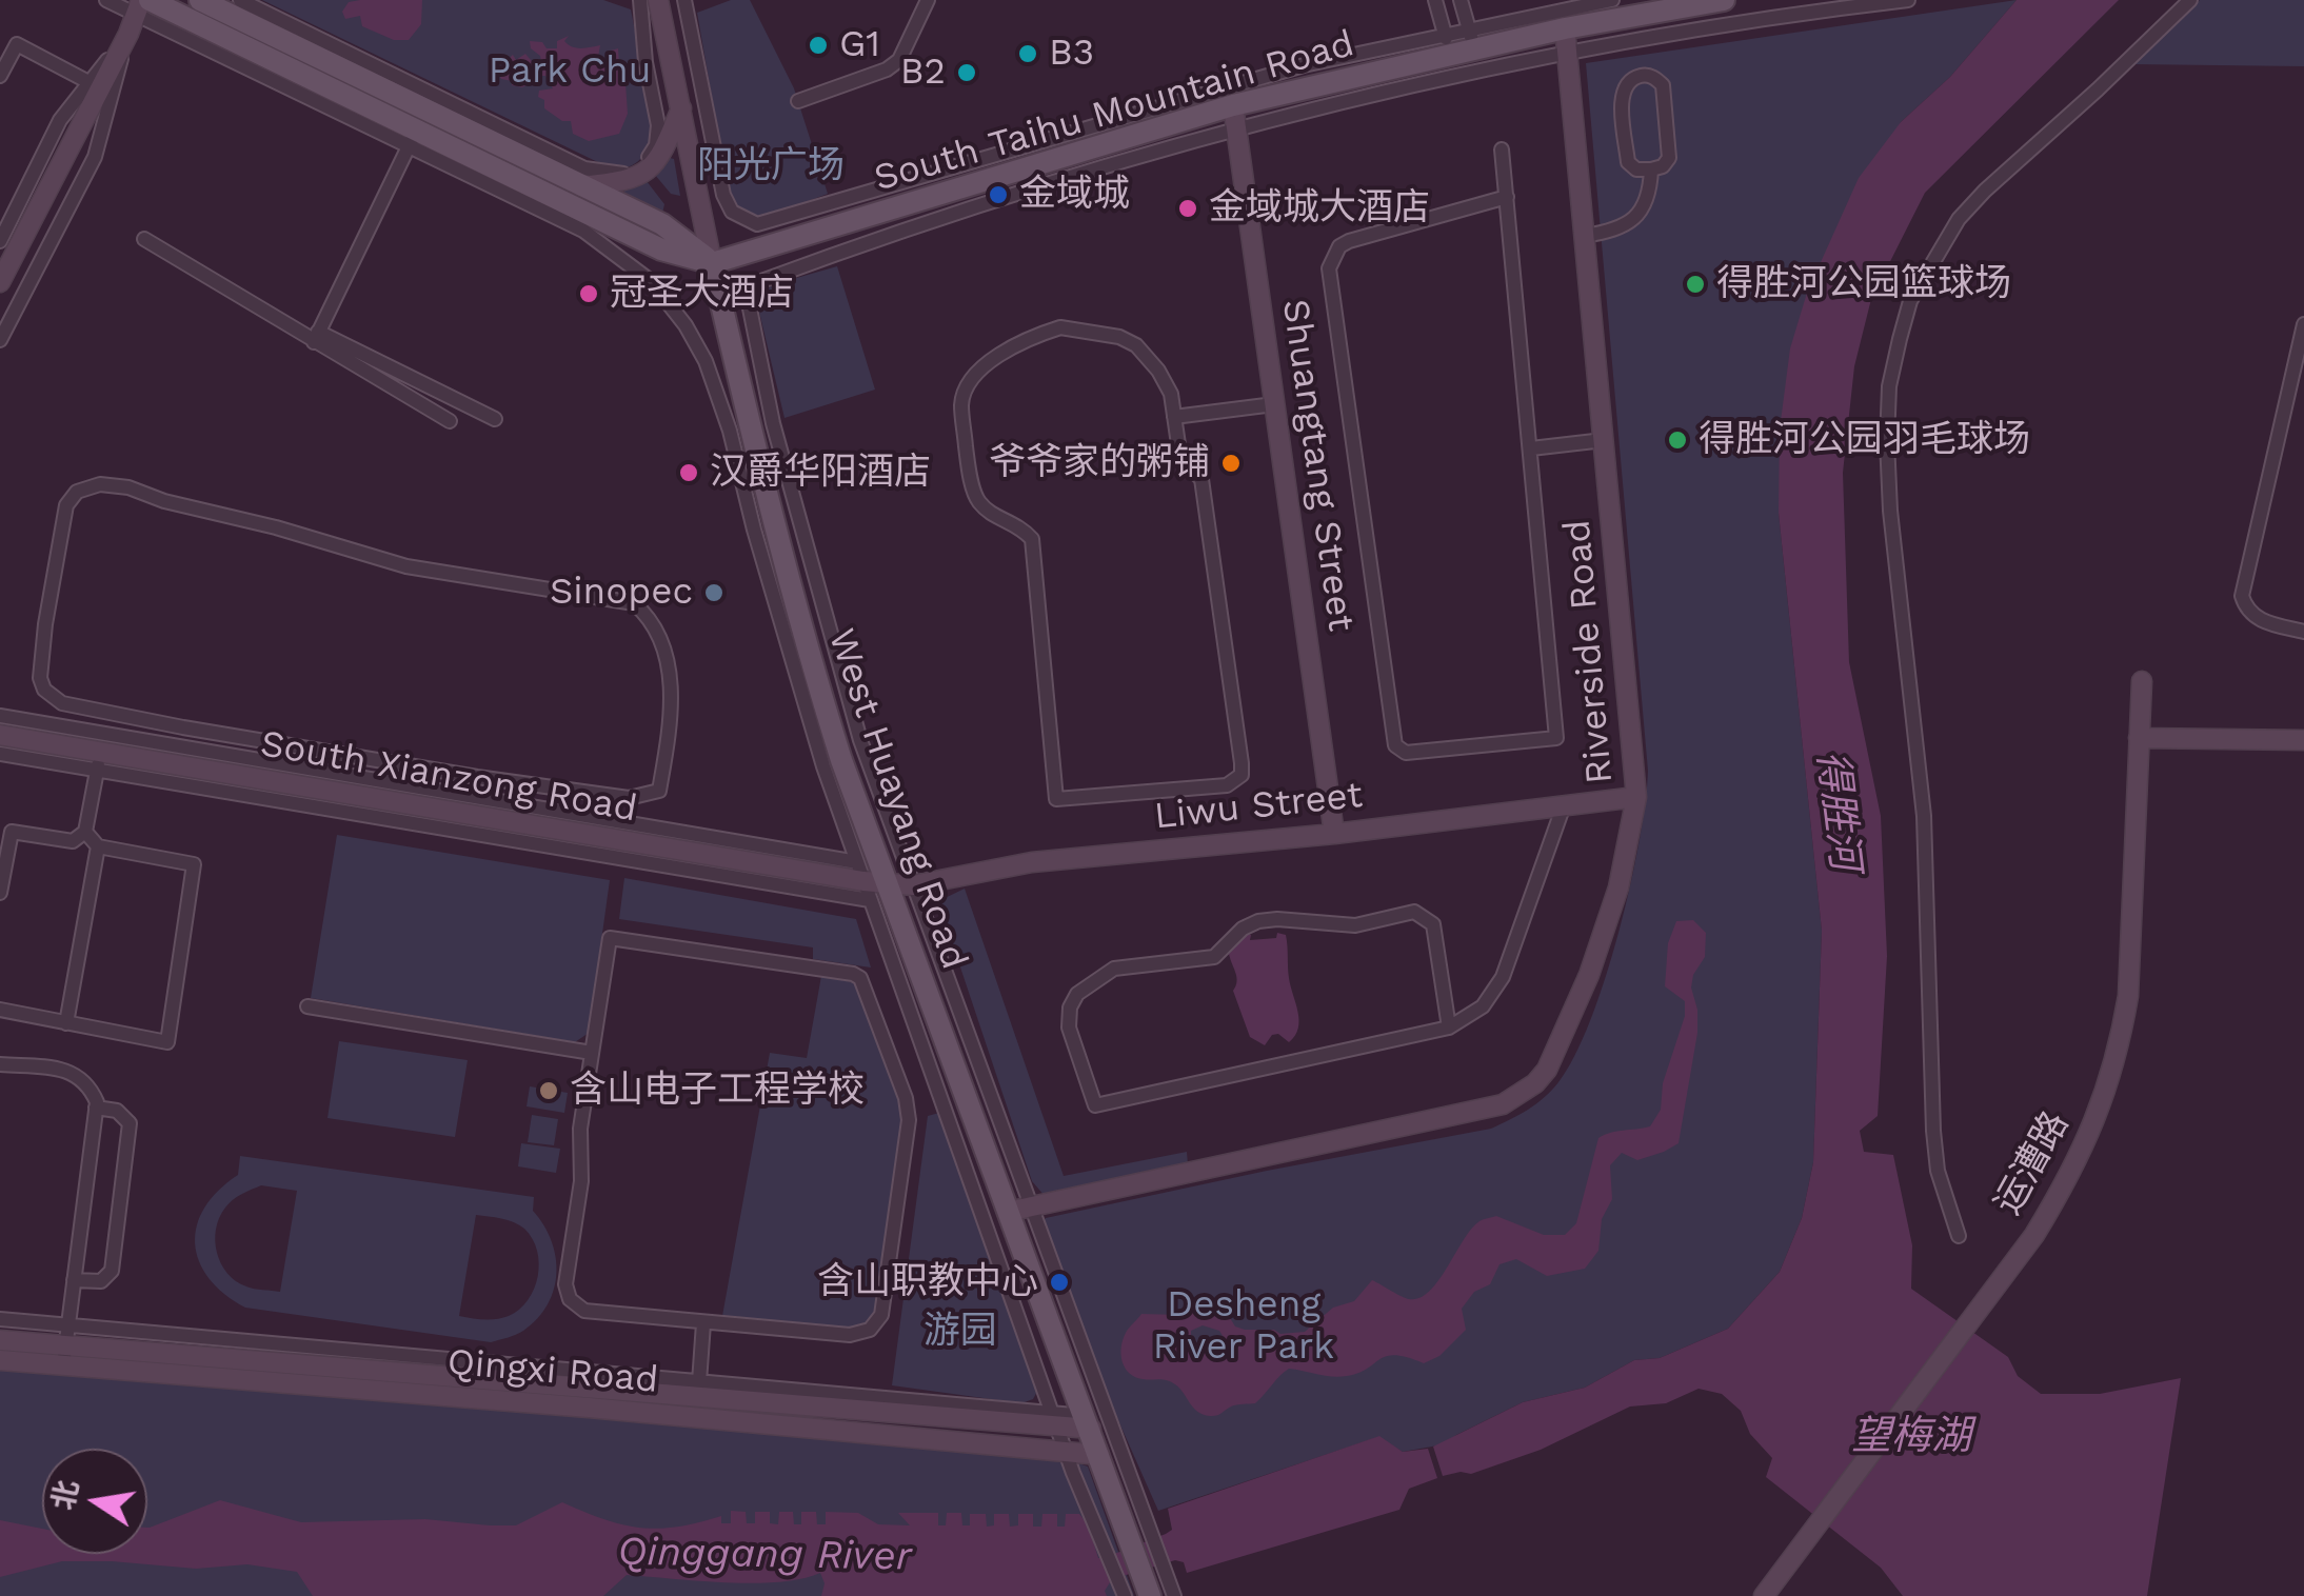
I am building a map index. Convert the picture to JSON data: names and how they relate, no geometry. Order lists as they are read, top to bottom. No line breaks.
{"streets":{"main road":["South Taihu Mountain Road","Shuangtang Street","Riverside Road","South Xianzong Road","West Huayang Road","Liwu Street","运漕路","Qingxi Road"]},"crossings":[["South Taihu Mountain Road","Shuangtang Street"],["South Taihu Mountain Road","Riverside Road"],["South Taihu Mountain Road","West Huayang Road"],["Shuangtang Street","Liwu Street"],["Riverside Road","West Huayang Road"],["Riverside Road","Liwu Street"],["South Xianzong Road","West Huayang Road"],["South Xianzong Road","Liwu Street"],["West Huayang Road","Liwu Street"],["West Huayang Road","Qingxi Road"]],"water":["得胜河","望梅湖","Qinggang River"],"parks":["Park Chu","阳光广场","Desheng River Park","游园"],"places":["G1","B3","B2","金域城","金域城大酒店","得胜河公园篮球场","冠圣大酒店","得胜河公园羽毛球场","爷爷家的粥铺","汉爵华阳酒店","Sinopec","含山电子工程学校","含山职教中心"],"north":"left"}
